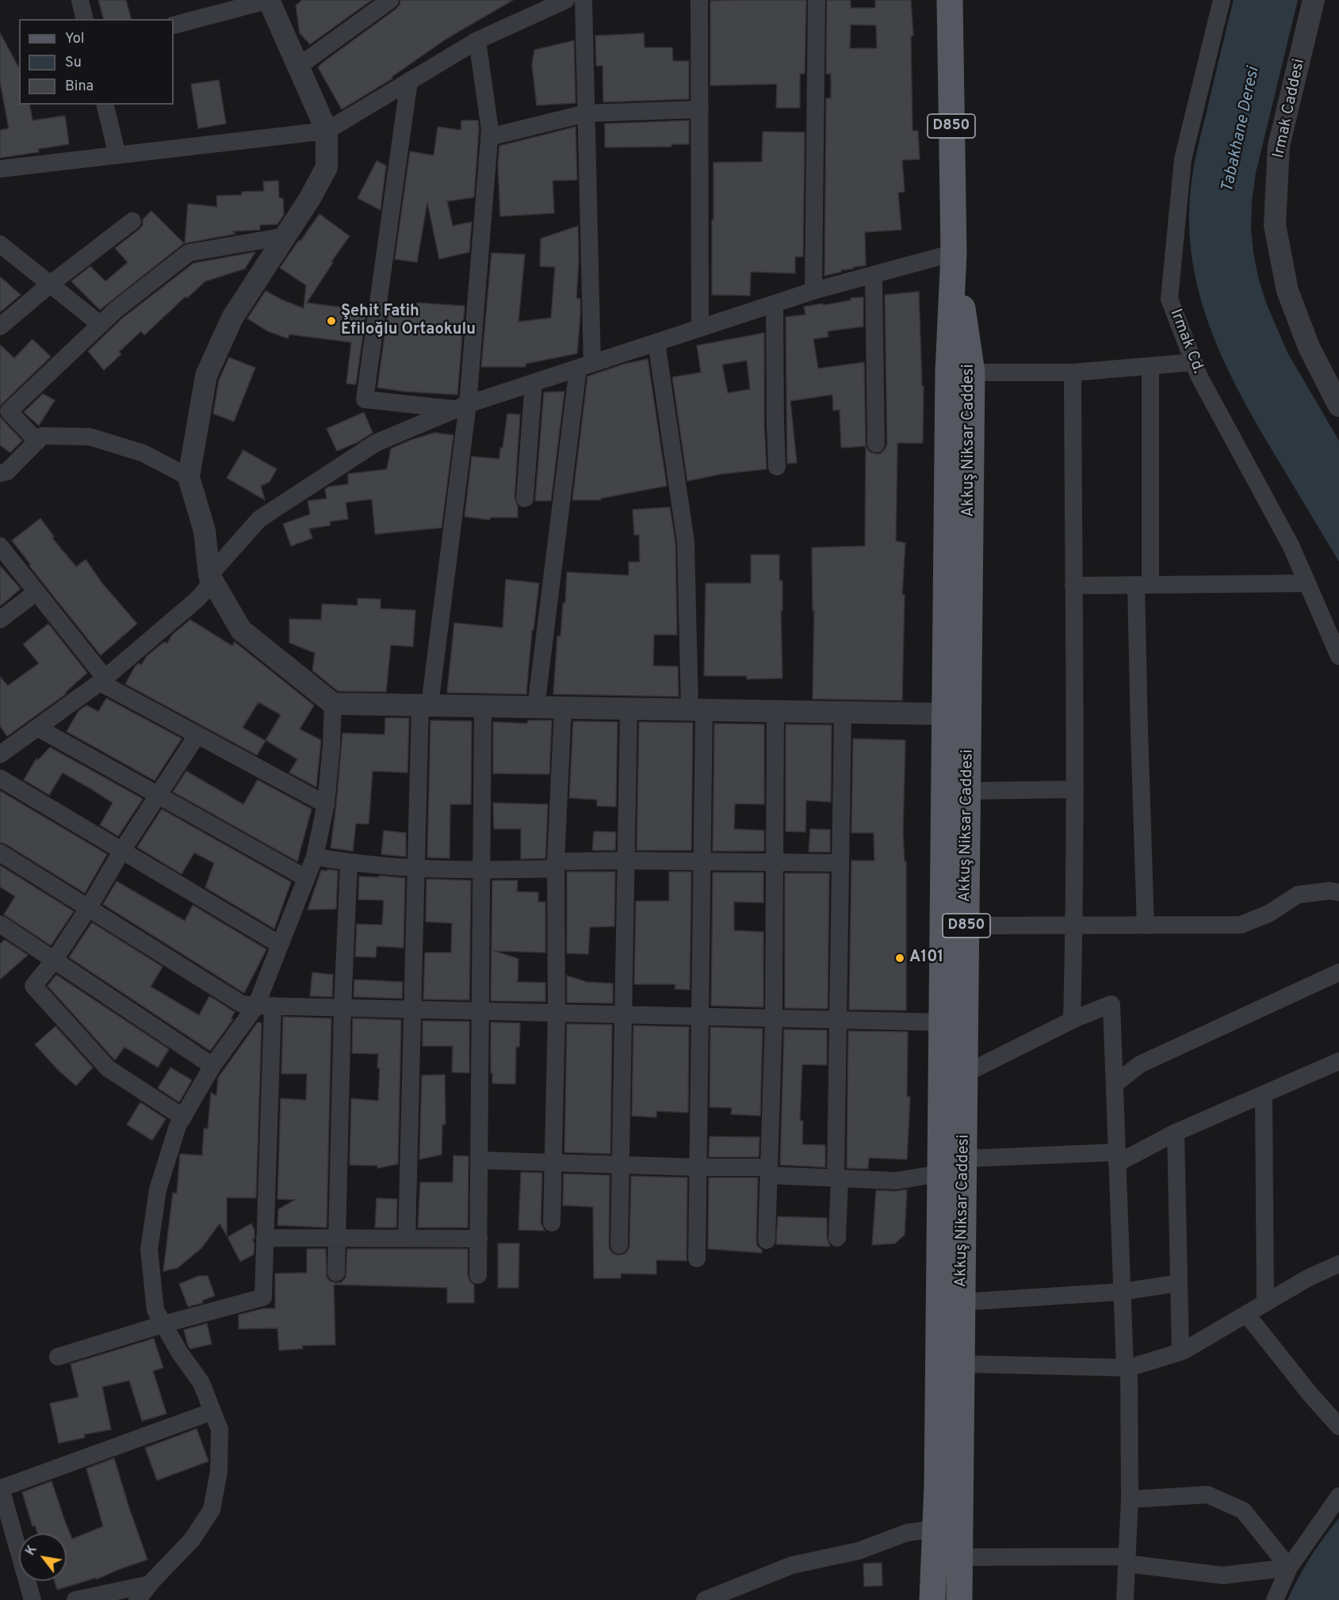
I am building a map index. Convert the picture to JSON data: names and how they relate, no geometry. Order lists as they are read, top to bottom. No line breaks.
{"streets":{"main road":["D850","Akkuş Niksar Caddesi"],"street":["Irmak Caddesi","Irmak Cd."]},"water":["Tabakhane Deresi"],"places":["Şehit Fatih Efiloğlu Ortaokulu","A101"],"legend":["Yol","Su","Bina"],"north":"top left"}
